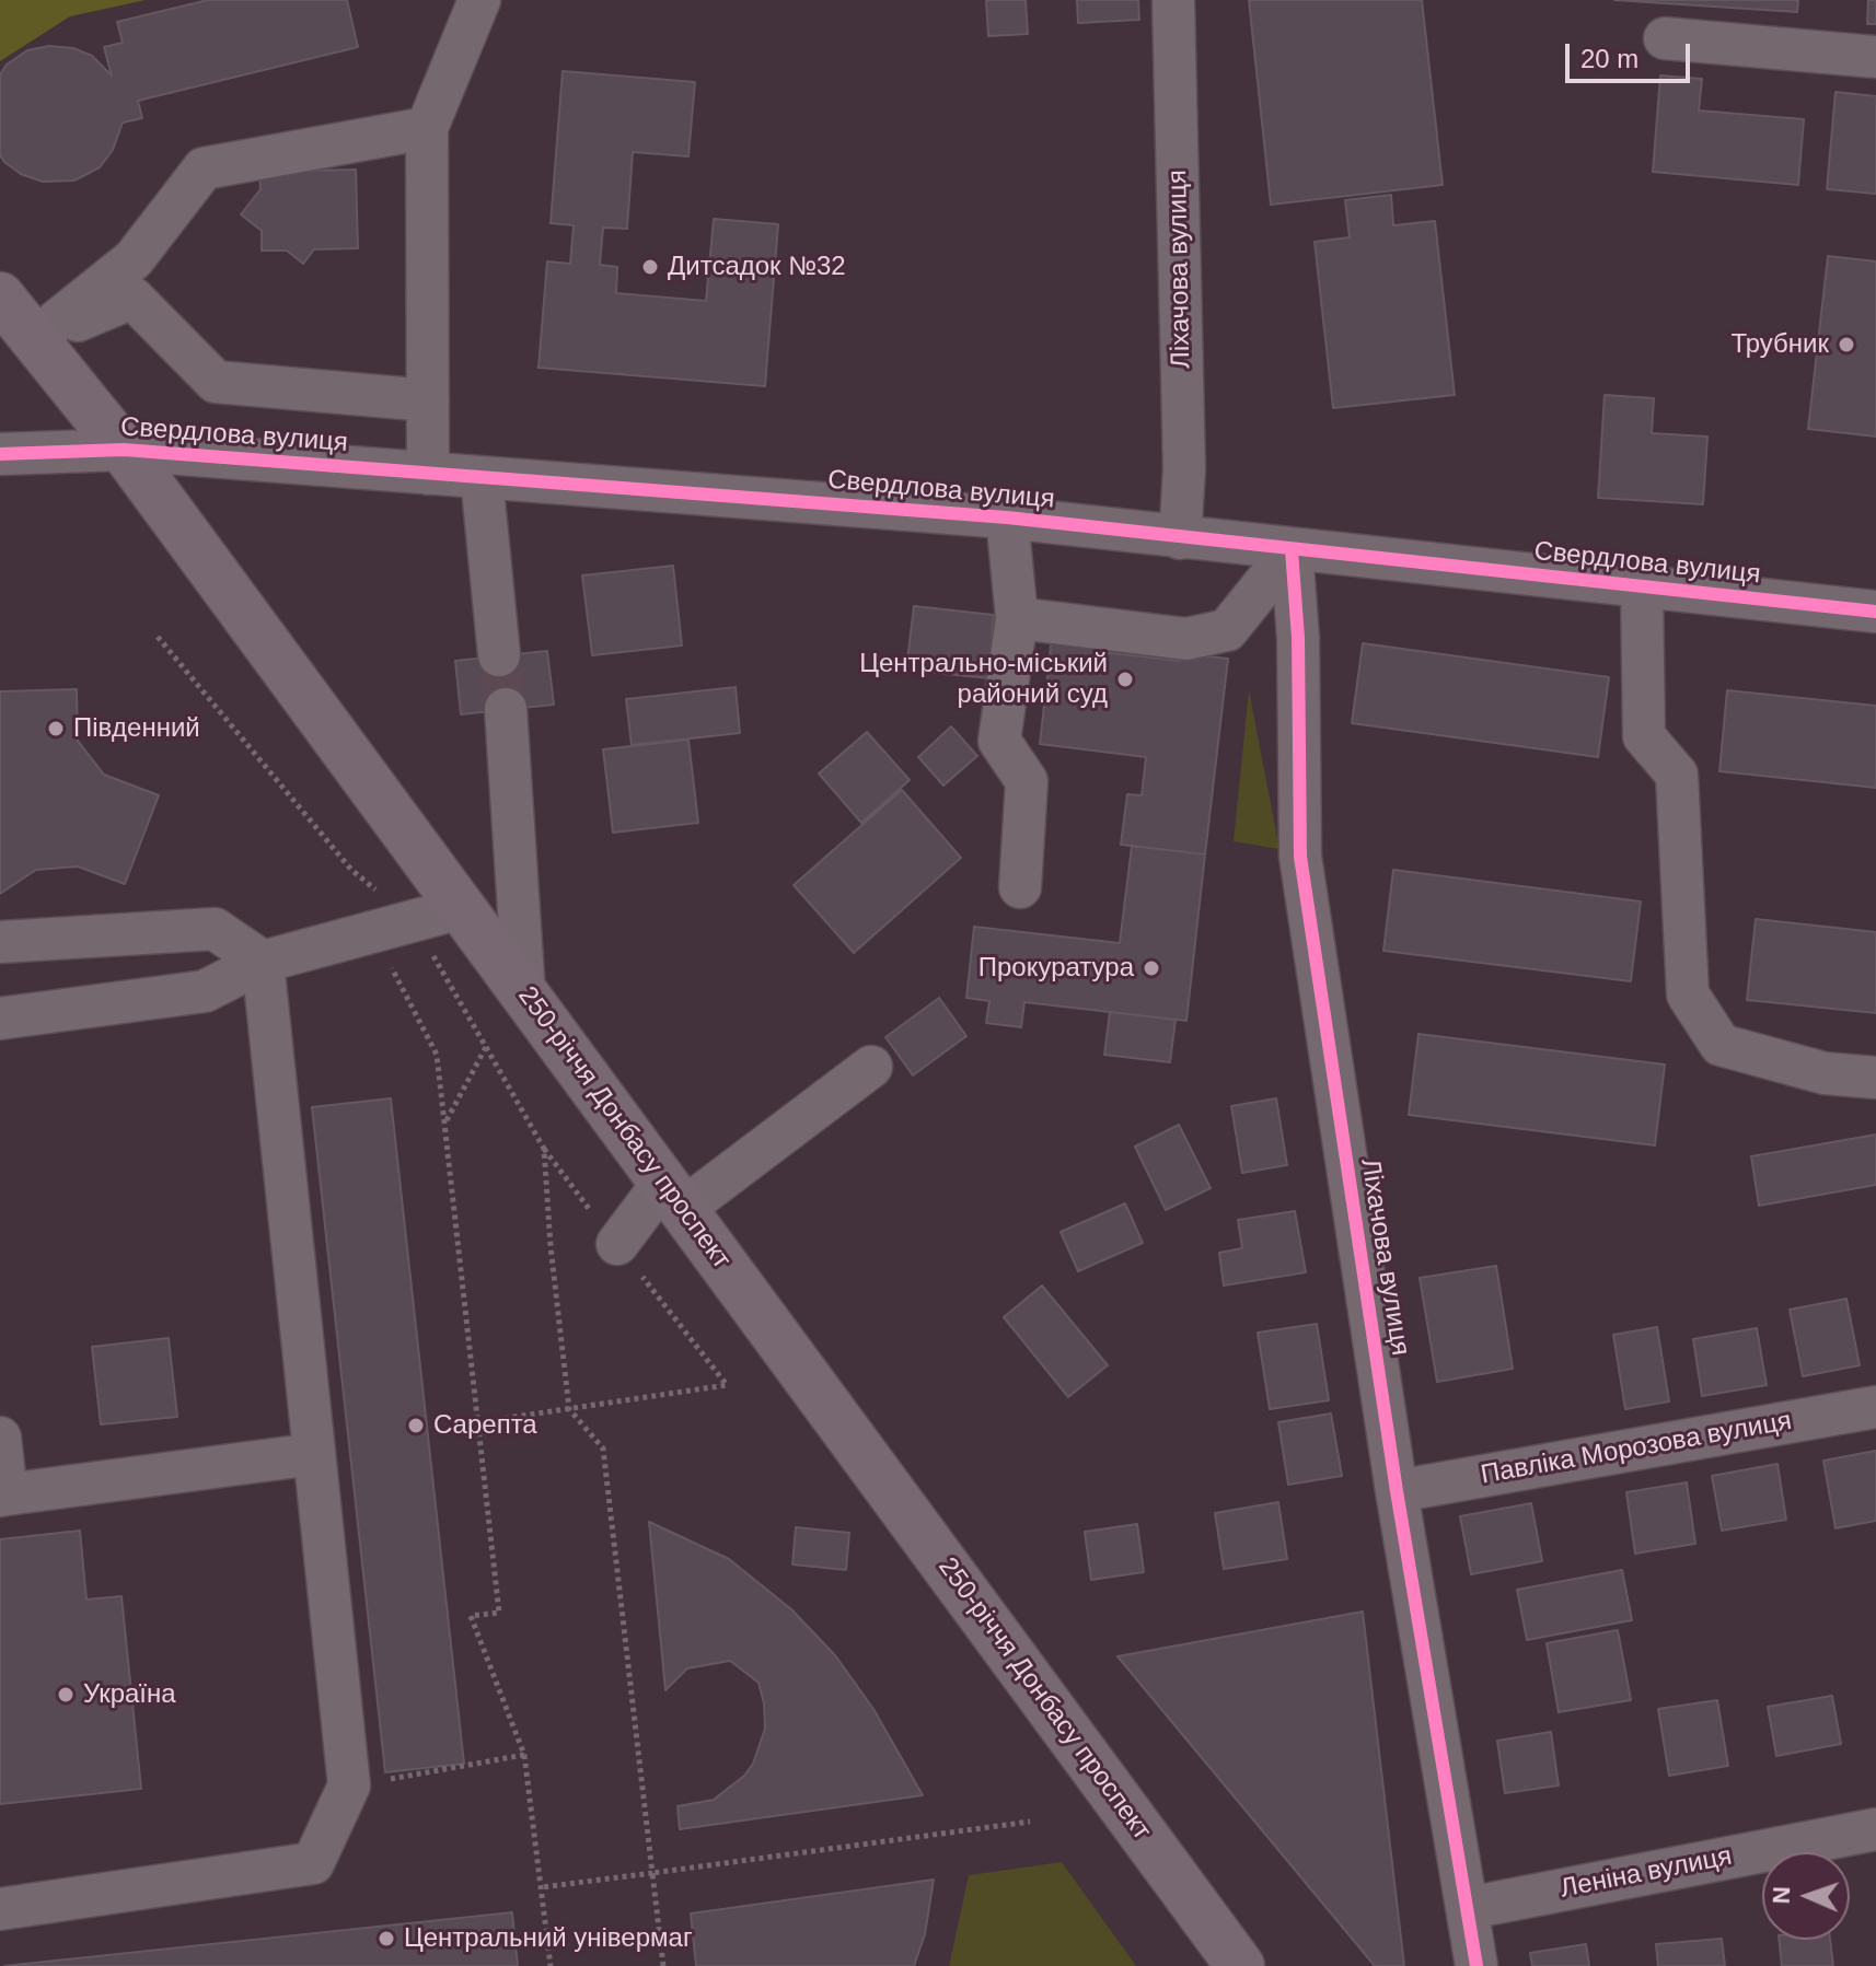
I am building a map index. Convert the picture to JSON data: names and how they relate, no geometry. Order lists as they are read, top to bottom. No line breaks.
{"streets":{"main road":["250-річчя Донбасу проспект"],"street":["Ліхачова вулиця","Свердлова вулиця","Павліка Морозова вулиця","Леніна вулиця"]},"crossings":[["Ліхачова вулиця","Свердлова вулиця"],["Ліхачова вулиця","Павліка Морозова вулиця"],["Ліхачова вулиця","Леніна вулиця"],["Свердлова вулиця","250-річчя Донбасу проспект"]],"places":["Дитсадок №32","Трубник","Центрально-міський районий суд","Південний","Прокуратура","Сарепта","Україна","Центральний універмаг"],"scale_bar":"20 m","north":"left"}
